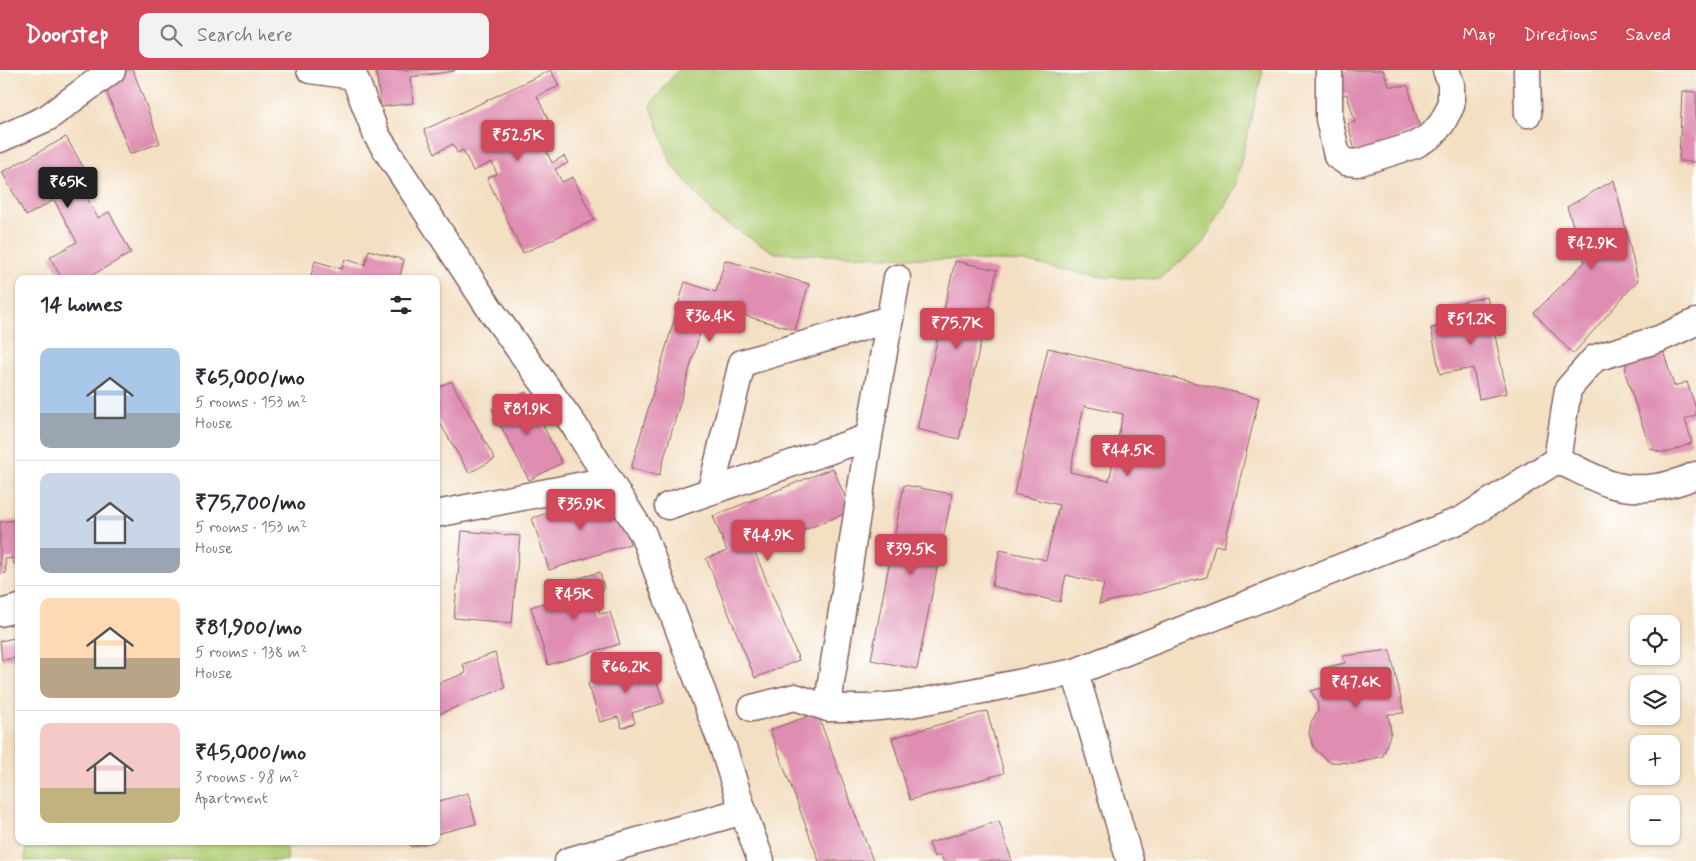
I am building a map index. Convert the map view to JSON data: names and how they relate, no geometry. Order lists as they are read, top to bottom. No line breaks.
{"page":{"header":"Doorstep","search":"Search here","nav":["Map","Directions","Saved"],"price":["₹52.5K","₹65K","₹42.9K","₹36.4K","₹51.2K","₹75.7K","₹81.9K","₹44.5K","₹35.9K","₹44.9K","₹39.5K","₹45K","₹66.2K","₹47.6K"],"heading":"14 homes","list":[{"name":"₹65,000/mo","note":"5 rooms · 153 m² · House"},{"name":"₹75,700/mo","note":"5 rooms · 153 m² · House"},{"name":"₹81,900/mo","note":"5 rooms · 138 m² · House"},{"name":"₹45,000/mo","note":"3 rooms · 98 m² · Apartment"}],"map_buttons":["+","−"]}}
